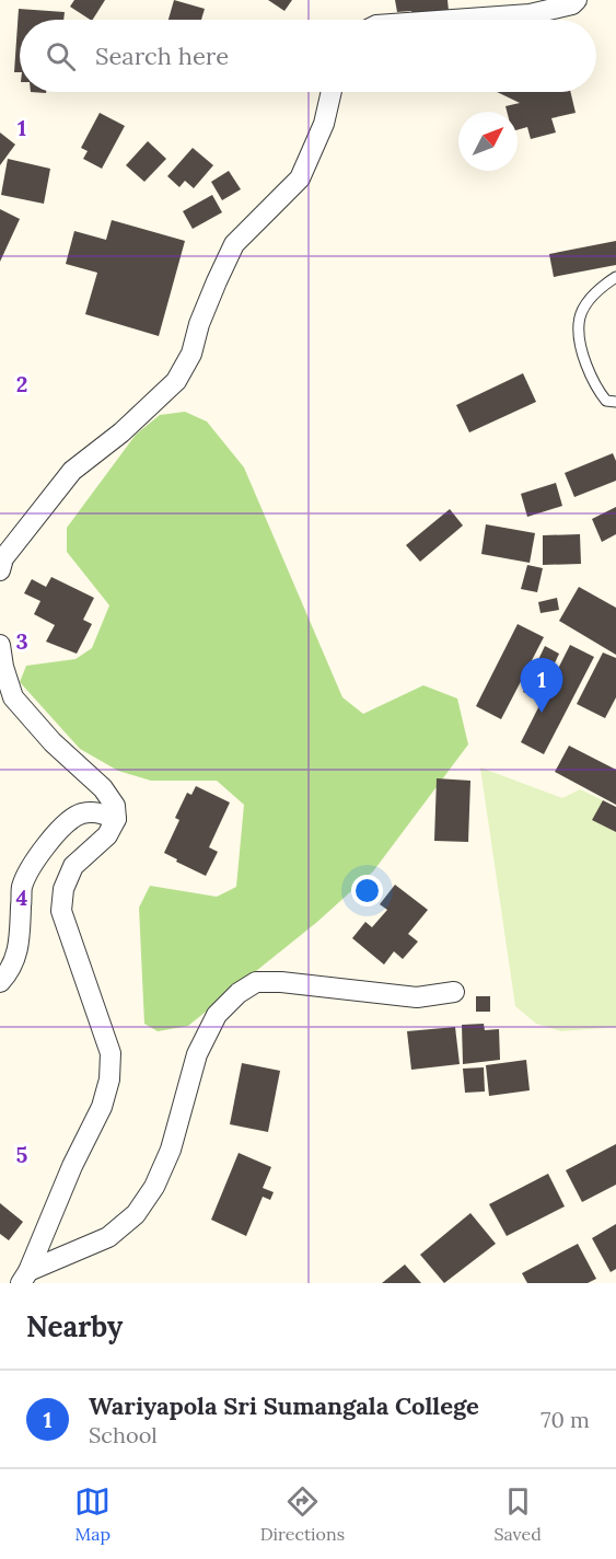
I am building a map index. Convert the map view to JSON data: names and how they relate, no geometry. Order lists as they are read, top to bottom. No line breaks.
{"north":"top right","page":{"search":"Search here","pins":"1","heading":"Nearby","list":[{"mark":"1","name":"Wariyapola Sri Sumangala College","note":"School","value":"70 m"}],"nav":["Map","Directions","Saved"]},"grid":{"rows":["1","2","3","4","5"]}}
